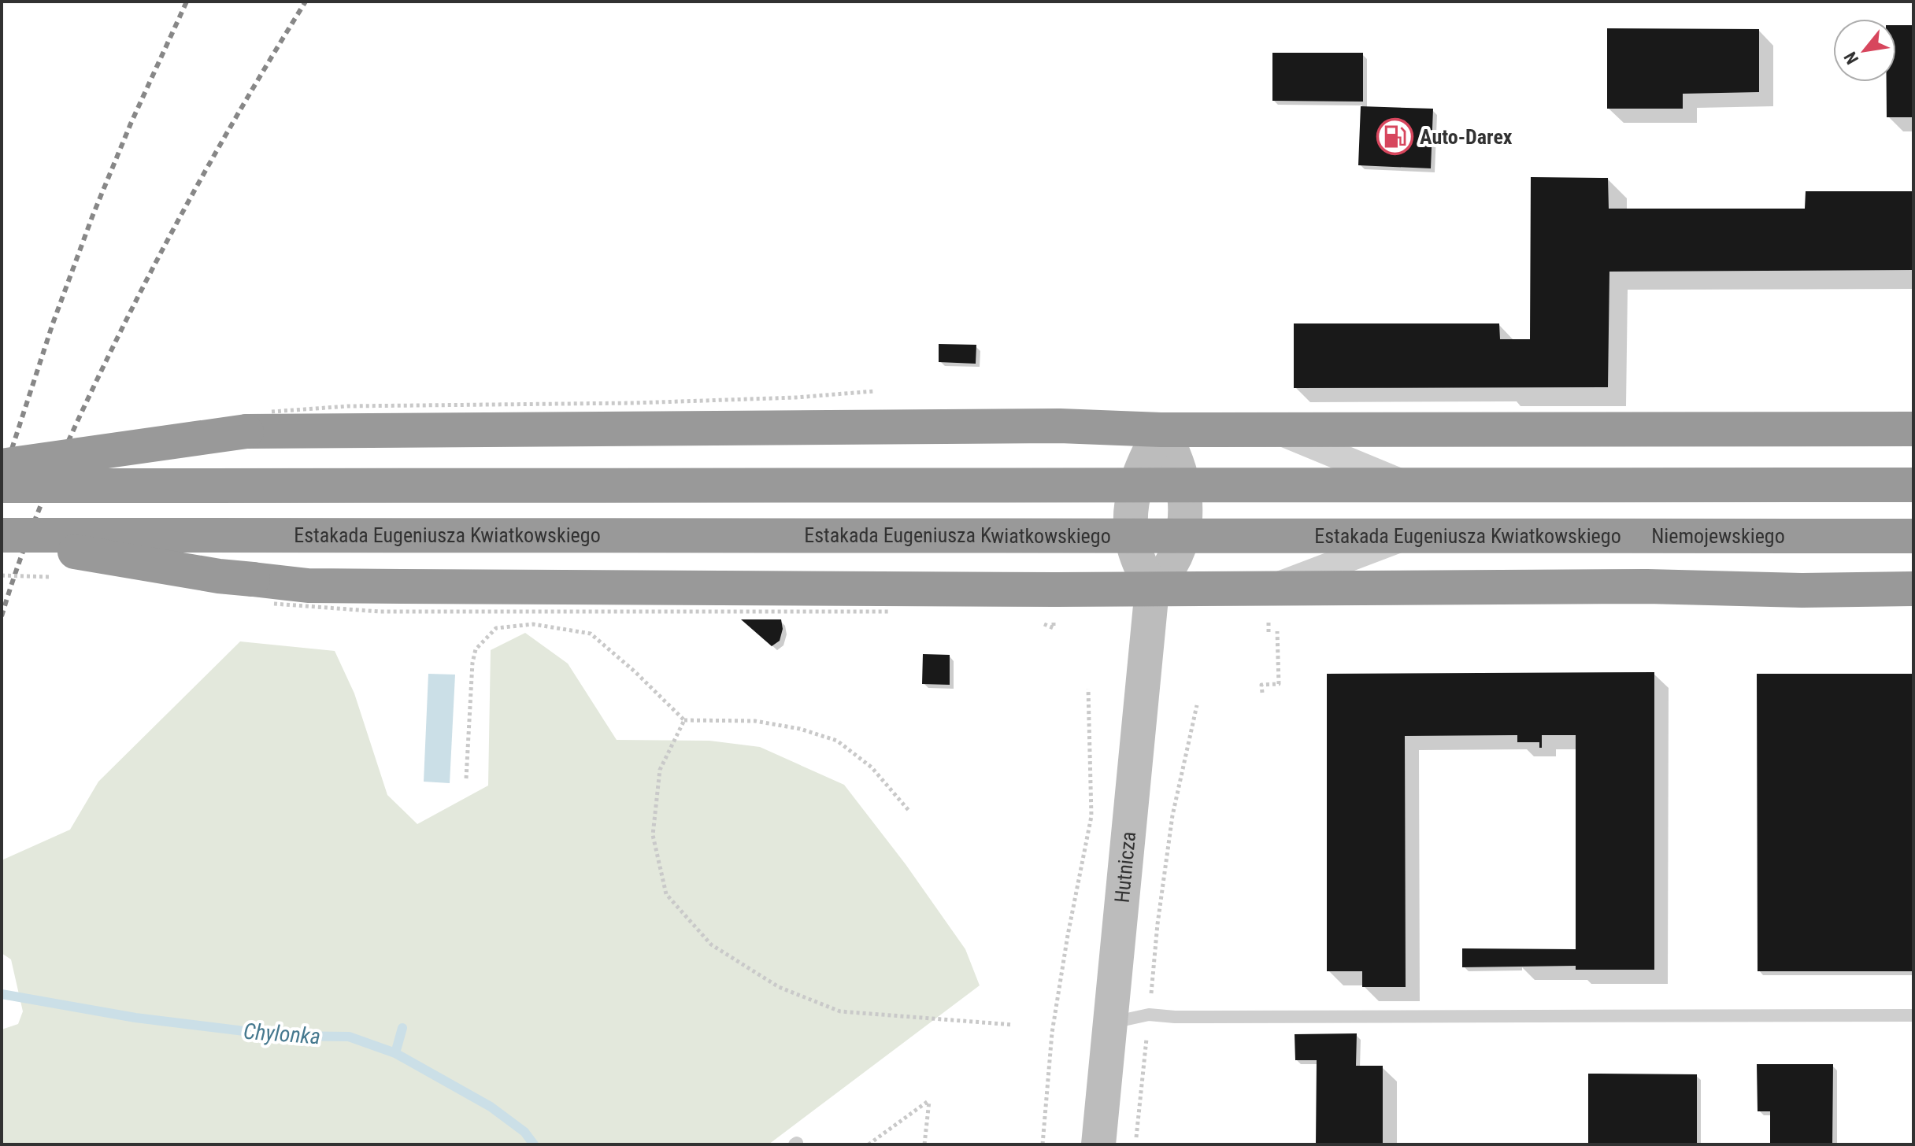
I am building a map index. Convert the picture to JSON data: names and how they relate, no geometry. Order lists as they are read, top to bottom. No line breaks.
{"streets":{"highway":["Estakada Eugeniusza Kwiatkowskiego"],"main road":["Hutnicza"],"street":["Niemojewskiego"]},"crossings":[["Estakada Eugeniusza Kwiatkowskiego","Niemojewskiego"]],"water":["Chylonka"],"places":{"fuel station":["Auto-Darex"]},"north":"bottom left"}
